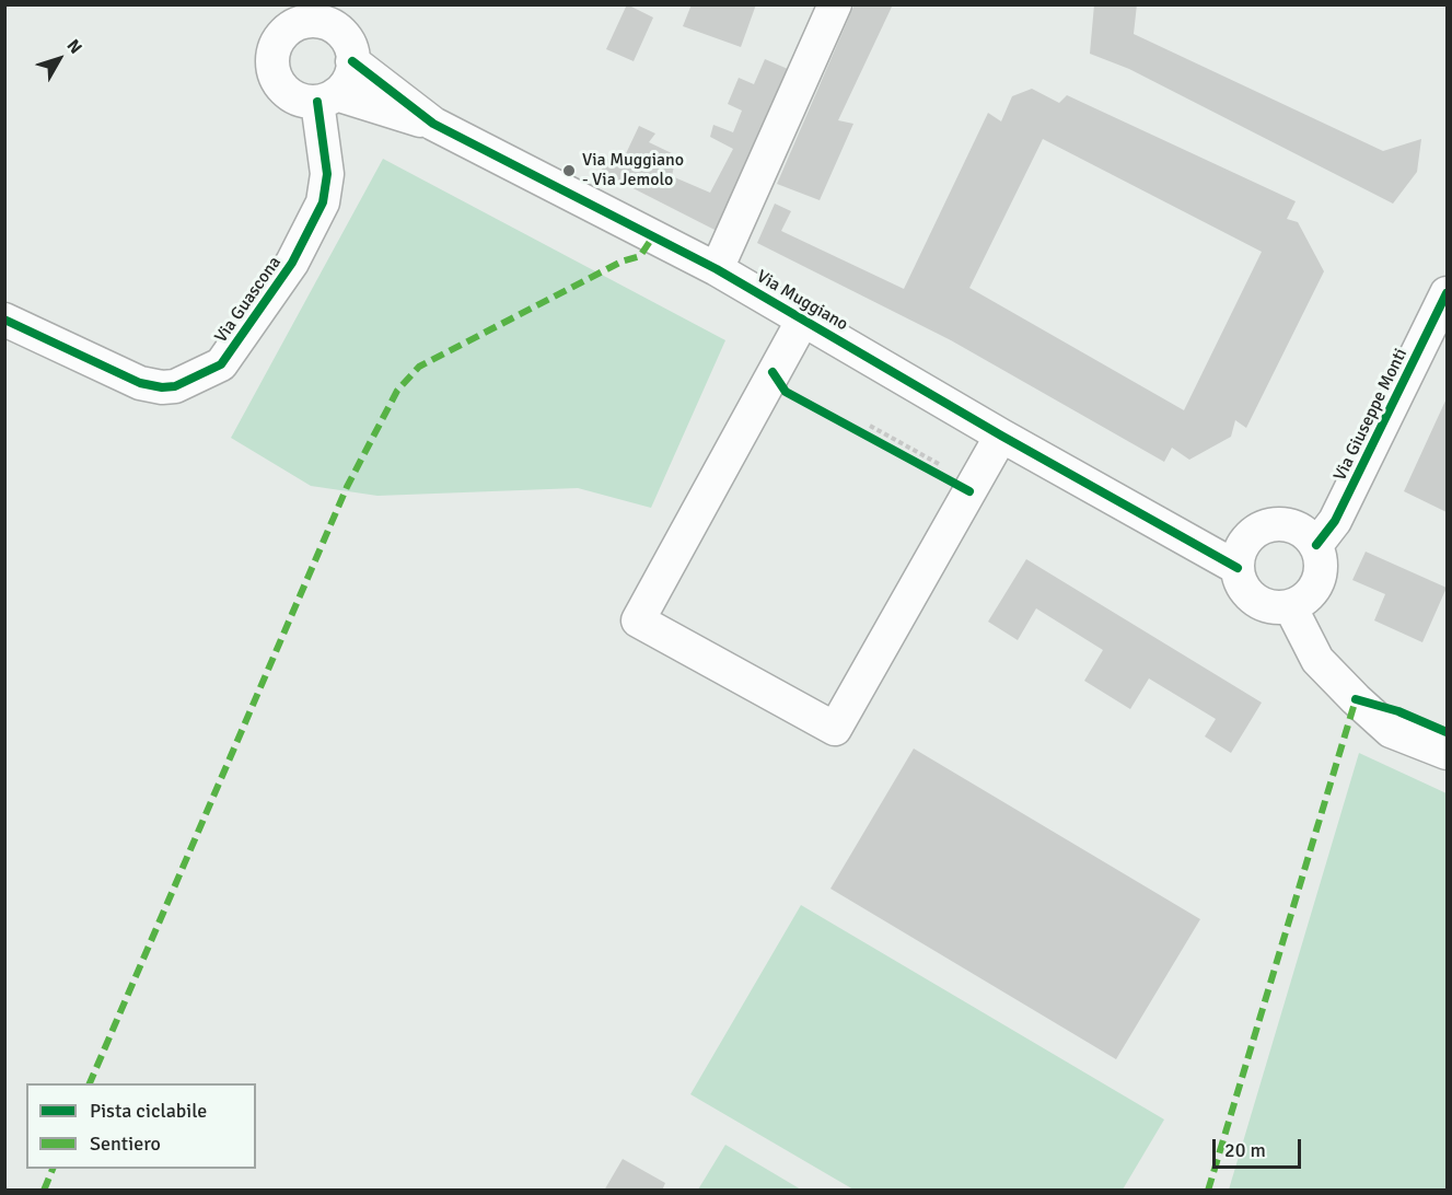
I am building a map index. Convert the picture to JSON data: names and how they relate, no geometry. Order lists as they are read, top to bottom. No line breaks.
{"streets":{"street":["Via Guascona","Via Muggiano","Via Giuseppe Monti"]},"crossings":[["Via Guascona","Via Muggiano"],["Via Muggiano","Via Giuseppe Monti"]],"places":["Via Muggiano - Via Jemolo"],"legend":["Pista ciclabile","Sentiero"],"scale_bar":"20 m","north":"top right"}
